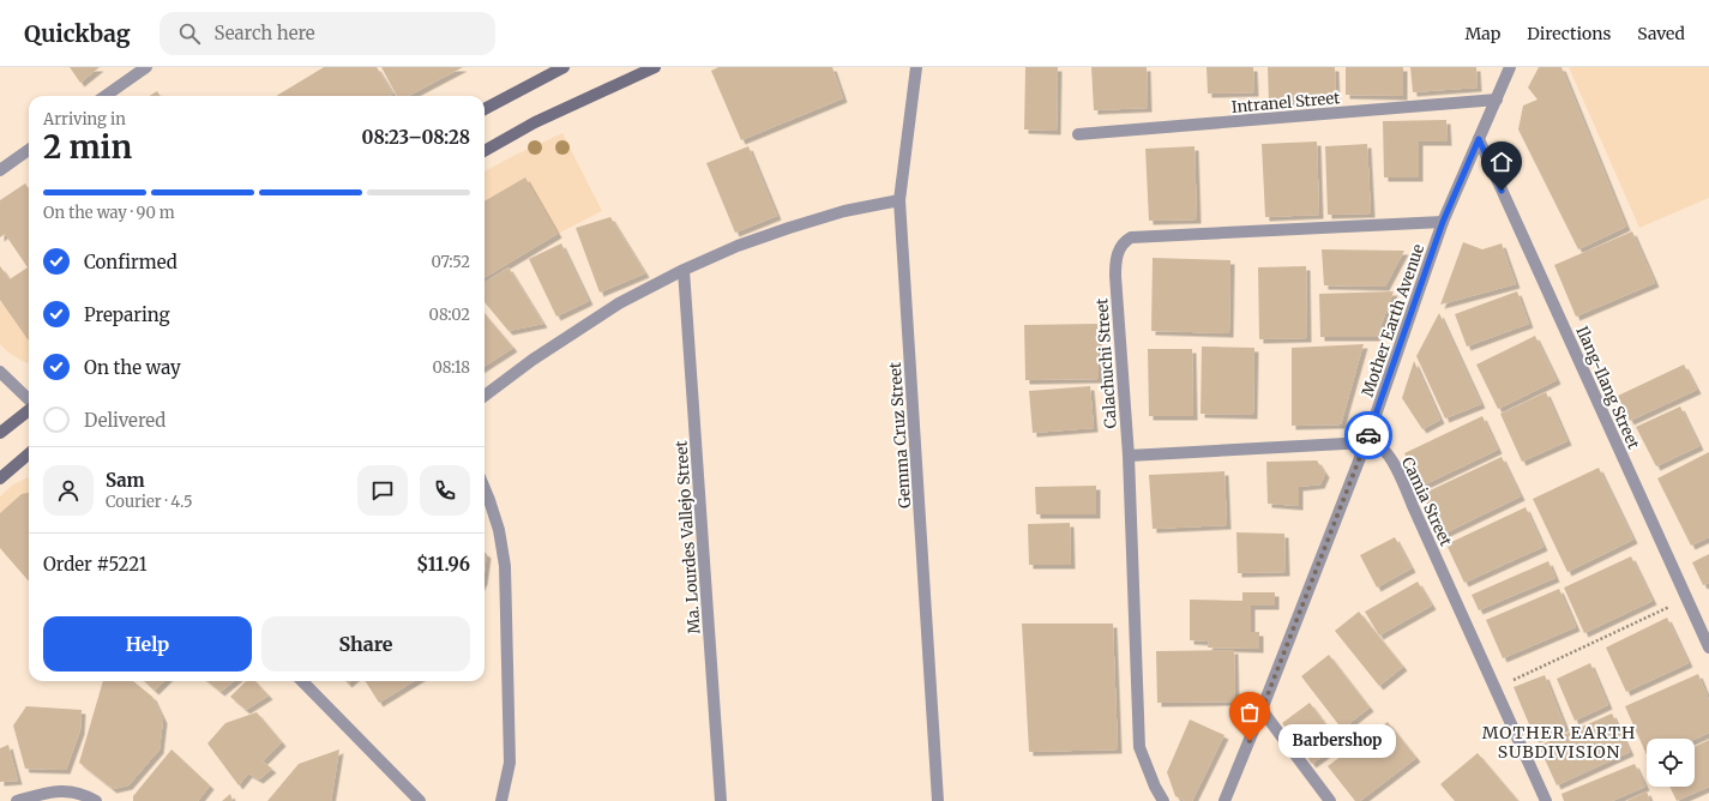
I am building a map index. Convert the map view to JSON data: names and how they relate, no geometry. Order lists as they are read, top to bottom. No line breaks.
{"streets":{"street":["Intranel Street","Mother Earth Avenue","Calachuchi Street","Ilang-Ilang Street","Gemma Cruz Street","Camia Street","Ma. Lourdes Vallejo Street"]},"crossings":[["Intranel Street","Mother Earth Avenue"],["Mother Earth Avenue","Calachuchi Street"],["Mother Earth Avenue","Ilang-Ilang Street"],["Mother Earth Avenue","Camia Street"],["Calachuchi Street","Camia Street"]],"districts":["MOTHER EARTH SUBDIVISION"],"places":["Barbershop"],"page":{"header":"Quickbag","search":"Search here","nav":["Map","Directions","Saved"],"heading":["2 min","Arriving in","08:23–08:28"],"panel":["Sam","Courier · 4.5","Order #5221","$11.96"],"bar":"On the way · 90 m","list":[["Confirmed","07:52"],["Preparing","08:02"],["On the way","08:18"],"Delivered"],"buttons":["Help","Share"],"bubble":"Barbershop"}}
